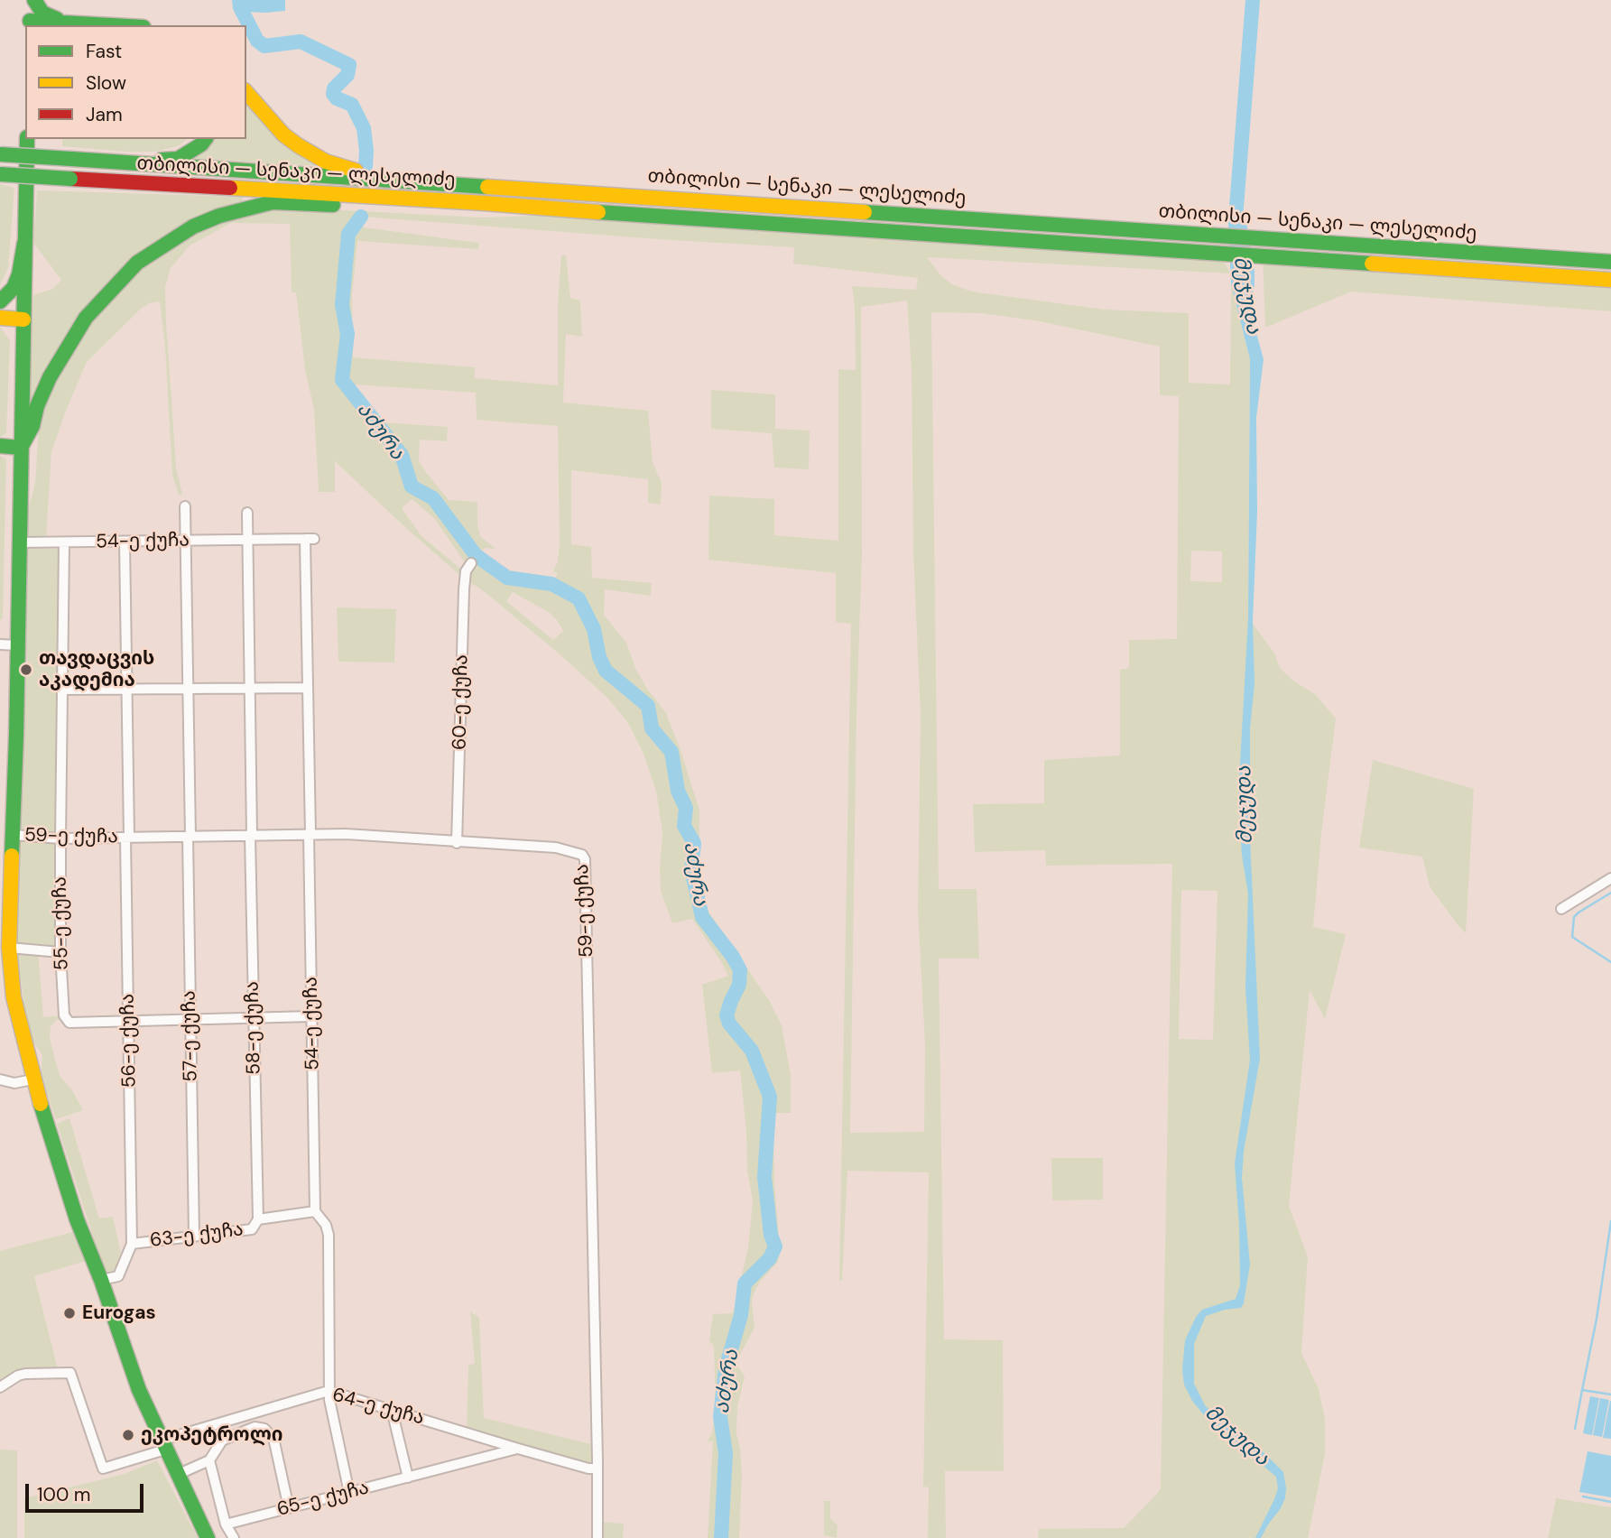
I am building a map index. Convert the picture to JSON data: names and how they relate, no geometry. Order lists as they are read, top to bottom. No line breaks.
{"streets":{"main road":["თბილისი — სენაკი — ლესელიძე"],"street":["54-ე ქუჩა","60-ე ქუჩა","59-ე ქუჩა","55-ე ქუჩა","58-ე ქუჩა","57-ე ქუჩა","56-ე ქუჩა","63-ე ქუჩა","64-ე ქუჩა","65-ე ქუჩა"]},"crossings":[["54-ე ქუჩა","59-ე ქუჩა"],["54-ე ქუჩა","55-ე ქუჩა"],["54-ე ქუჩა","58-ე ქუჩა"],["54-ე ქუჩა","57-ე ქუჩა"],["54-ე ქუჩა","56-ე ქუჩა"],["54-ე ქუჩა","63-ე ქუჩა"],["60-ე ქუჩა","59-ე ქუჩა"],["59-ე ქუჩა","55-ე ქუჩა"],["59-ე ქუჩა","58-ე ქუჩა"],["59-ე ქუჩა","57-ე ქუჩა"],["59-ე ქუჩა","56-ე ქუჩა"],["59-ე ქუჩა","64-ე ქუჩა"],["55-ე ქუჩა","58-ე ქუჩა"],["55-ე ქუჩა","57-ე ქუჩა"],["55-ე ქუჩა","56-ე ქუჩა"],["58-ე ქუჩა","63-ე ქუჩა"],["57-ე ქუჩა","63-ე ქუჩა"],["56-ე ქუჩა","63-ე ქუჩა"],["64-ე ქუჩა","65-ე ქუჩა"]],"water":["მეჯუდა","აძურა"],"places":["თავდაცვის აკადემია","Eurogas","ეკოპეტროლი"],"legend":["Fast","Slow","Jam"],"scale_bar":"100 m"}
